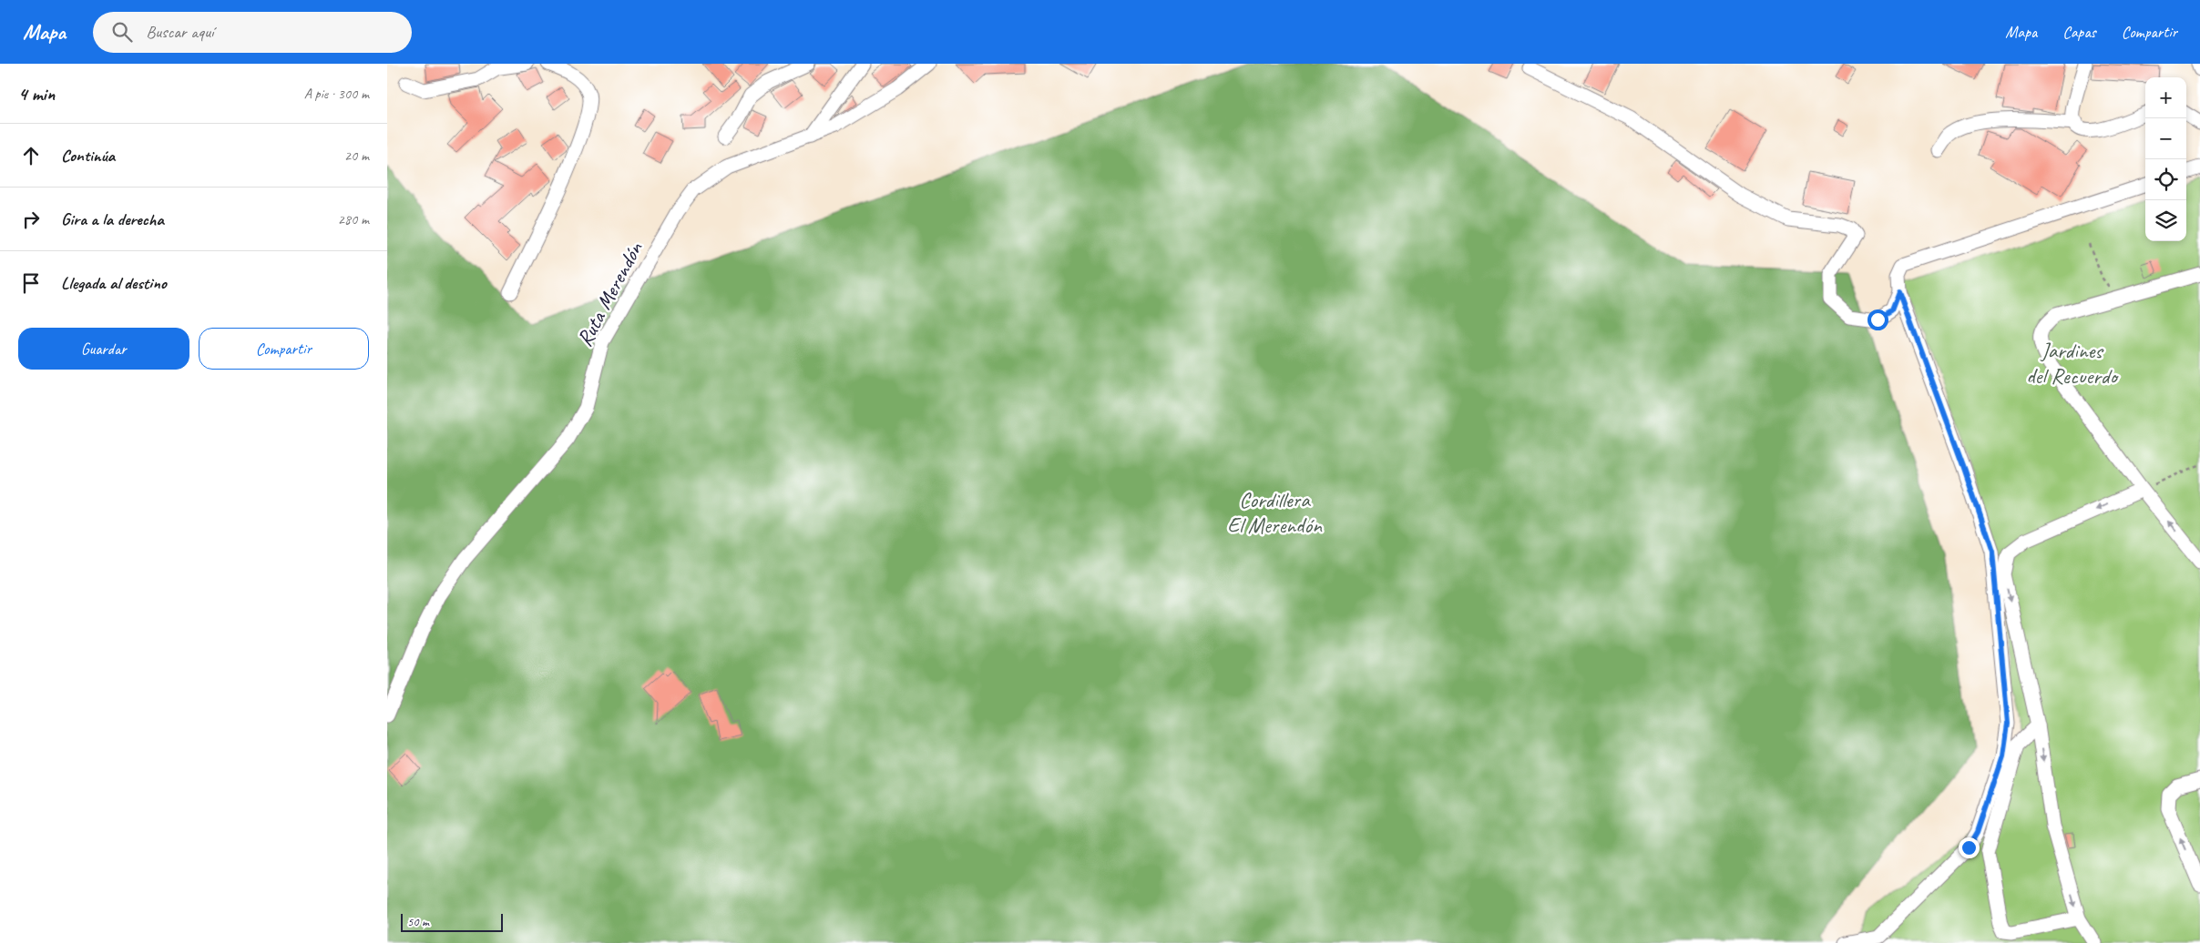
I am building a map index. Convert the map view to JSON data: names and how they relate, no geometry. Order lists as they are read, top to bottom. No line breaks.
{"streets":{"street":["Ruta Merendón"]},"parks":["Jardines del Recuerdo","Cordillera El Merendón"],"scale_bar":"50 m","page":{"header":"Mapa","search":"Buscar aquí","nav":["Mapa","Capas","Compartir"],"heading":["4 min","A pie · 300 m"],"map_buttons":["+","−"],"list":[["Continúa","20 m"],["Gira a la derecha","280 m"],"Llegada al destino"],"buttons":["Guardar","Compartir"],"scale":"50 m"}}
